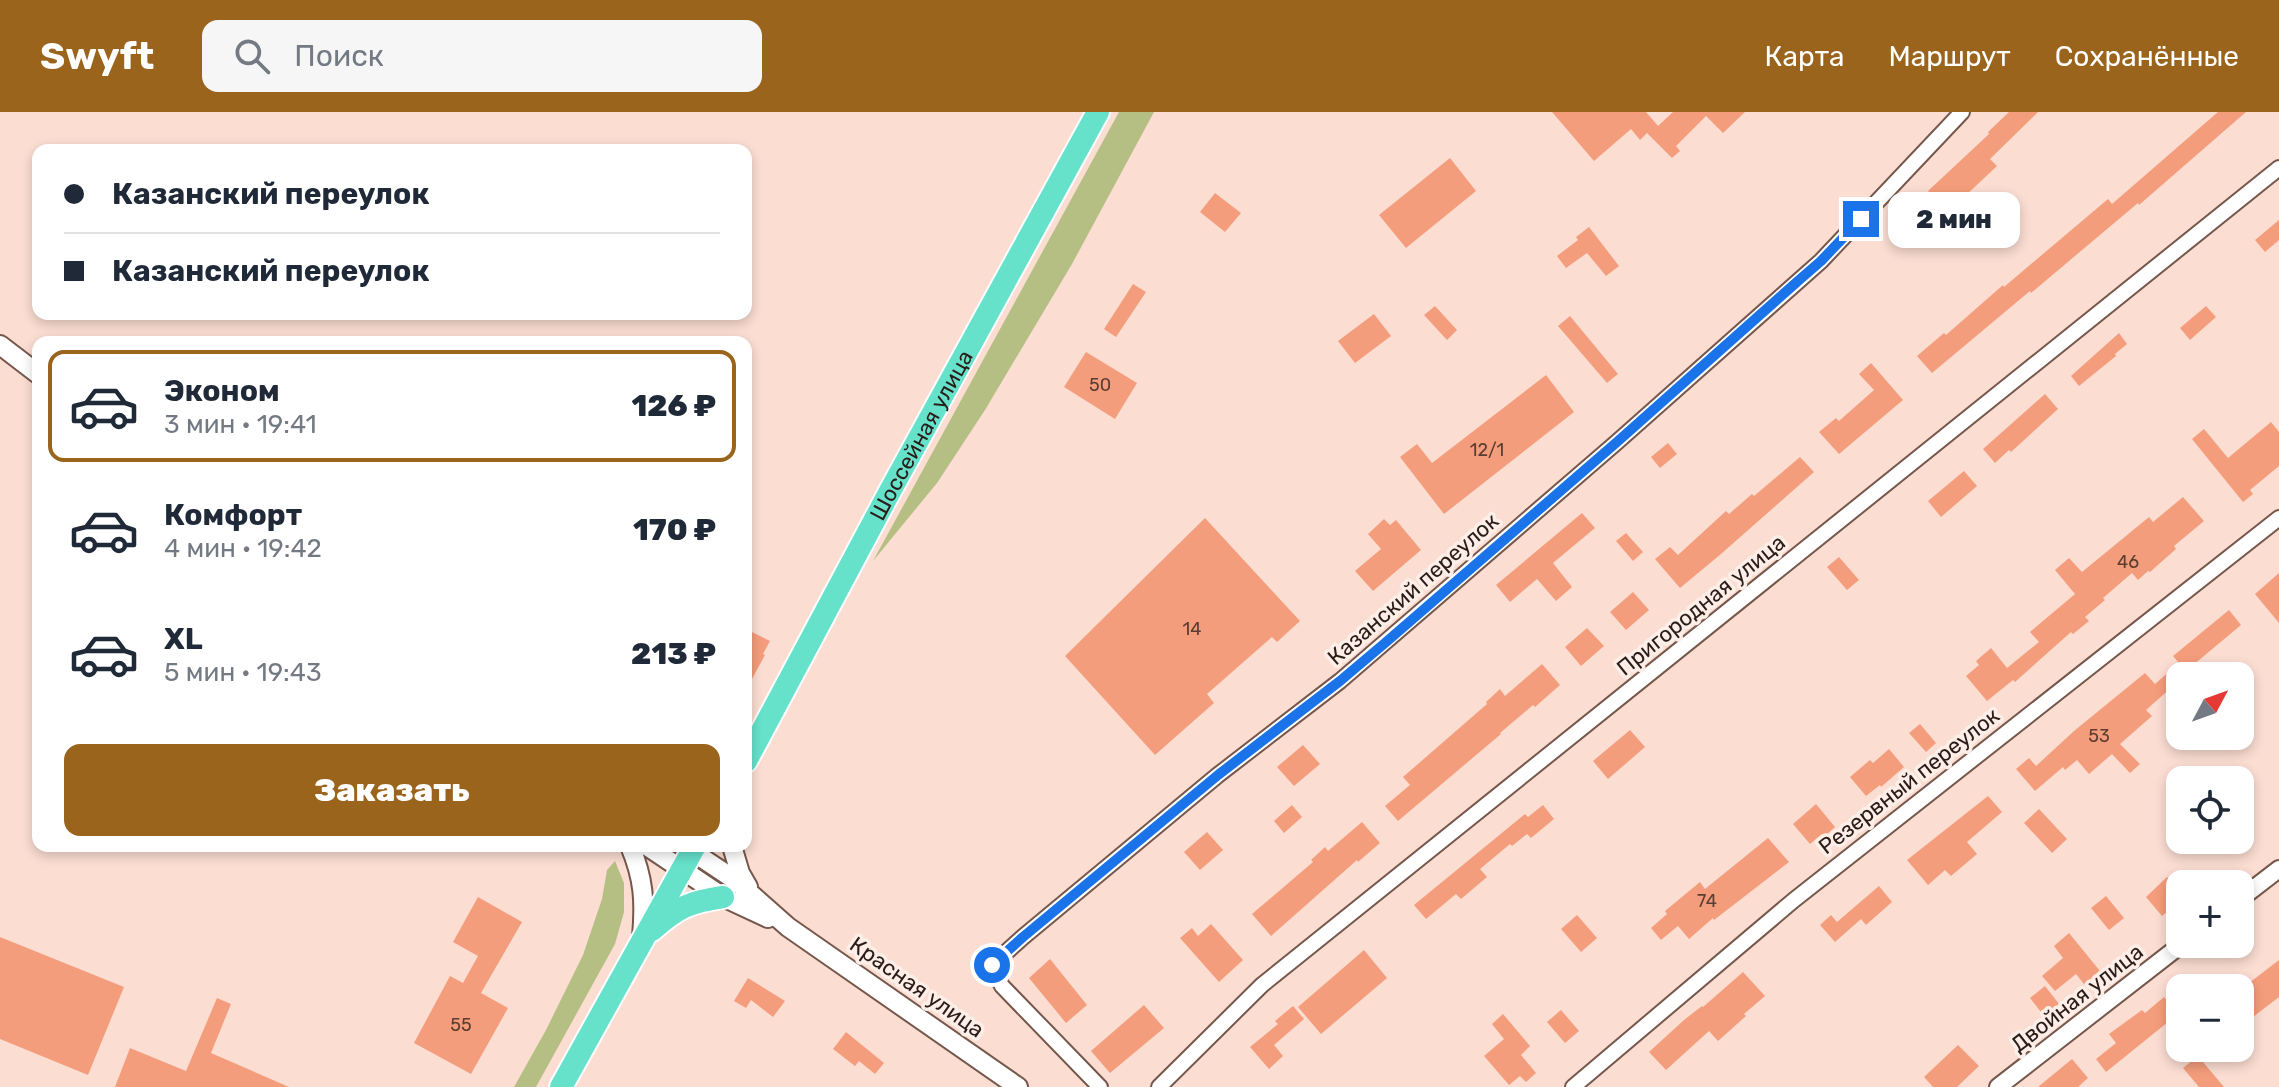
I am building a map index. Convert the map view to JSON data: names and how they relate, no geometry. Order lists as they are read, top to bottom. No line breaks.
{"streets":{"highway":["Шоссейная улица"],"main road":["Красная улица"],"street":["Казанский переулок","Пригородная улица","Резервный переулок","Двойная улица"]},"house_numbers":["50","12/1","46","14","53","74","55"],"north":"top right","page":{"header":"Swyft","search":"Поиск","nav":["Карта","Маршрут","Сохранённые"],"banner":["Казанский переулок","Казанский переулок"],"bubble":"2 мин","list":[{"name":"Эконом","note":"3 мин · 19:41","value":"126 ₽"},{"name":"Комфорт","note":"4 мин · 19:42","value":"170 ₽"},{"name":"XL","note":"5 мин · 19:43","value":"213 ₽"}],"map_buttons":["+","−"],"buttons":"Заказать"}}
